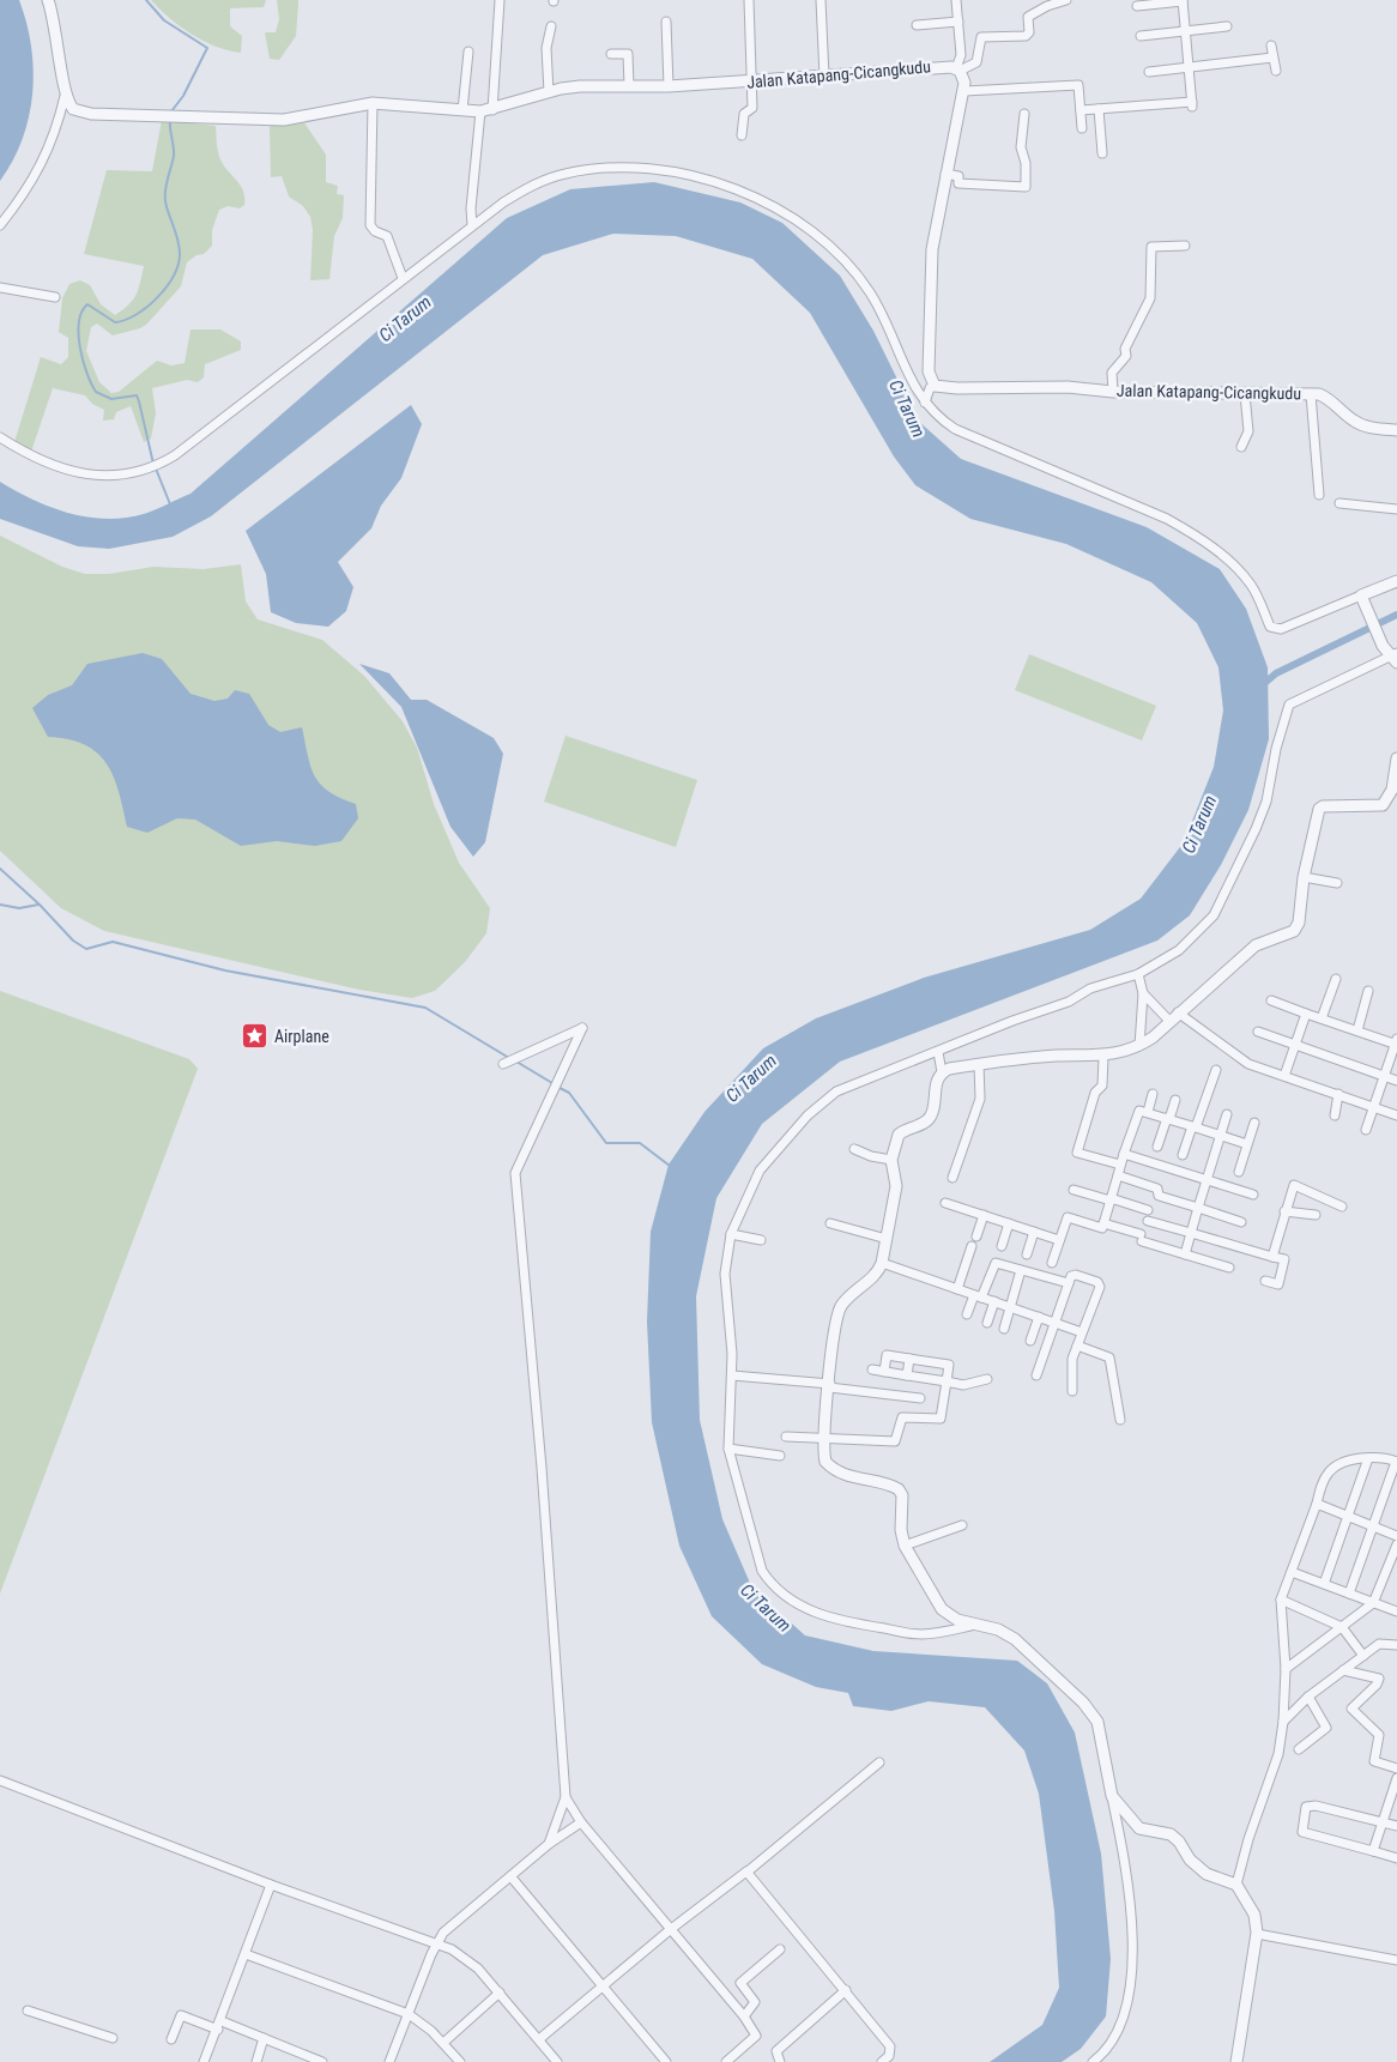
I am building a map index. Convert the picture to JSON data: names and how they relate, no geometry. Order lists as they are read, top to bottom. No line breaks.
{"streets":{"street":["Jalan Katapang-Cicangkudu"]},"water":["Ci Tarum"],"places":{"place":["Airplane"]}}
